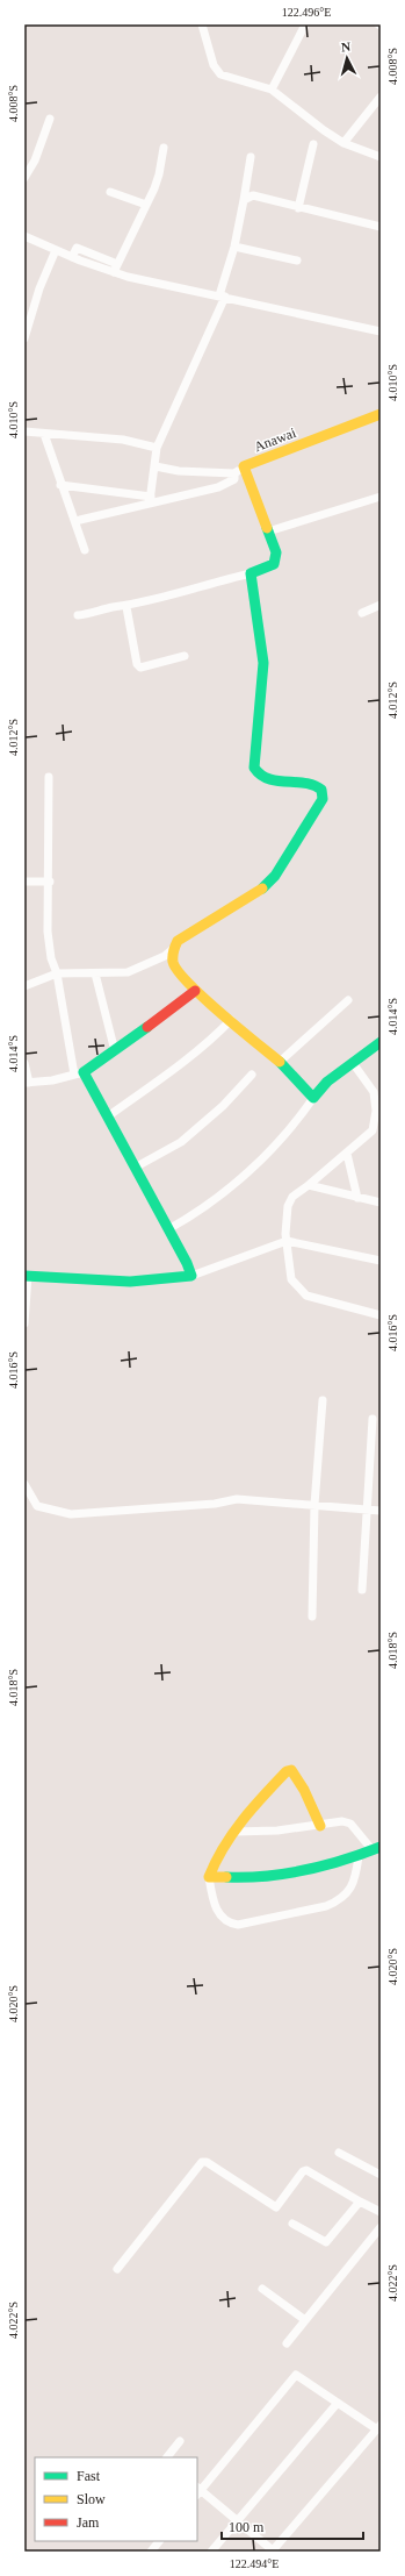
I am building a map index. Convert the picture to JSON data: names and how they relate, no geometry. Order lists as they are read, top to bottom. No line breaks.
{"streets":{"street":["Anawai"]},"legend":["Fast","Slow","Jam"],"scale_bar":"100 m","north":"top","coordinates":["122.496°E","4.008°S","4.010°S","4.012°S","4.014°S","4.016°S","4.018°S","4.020°S","4.022°S","122.494°E"]}
